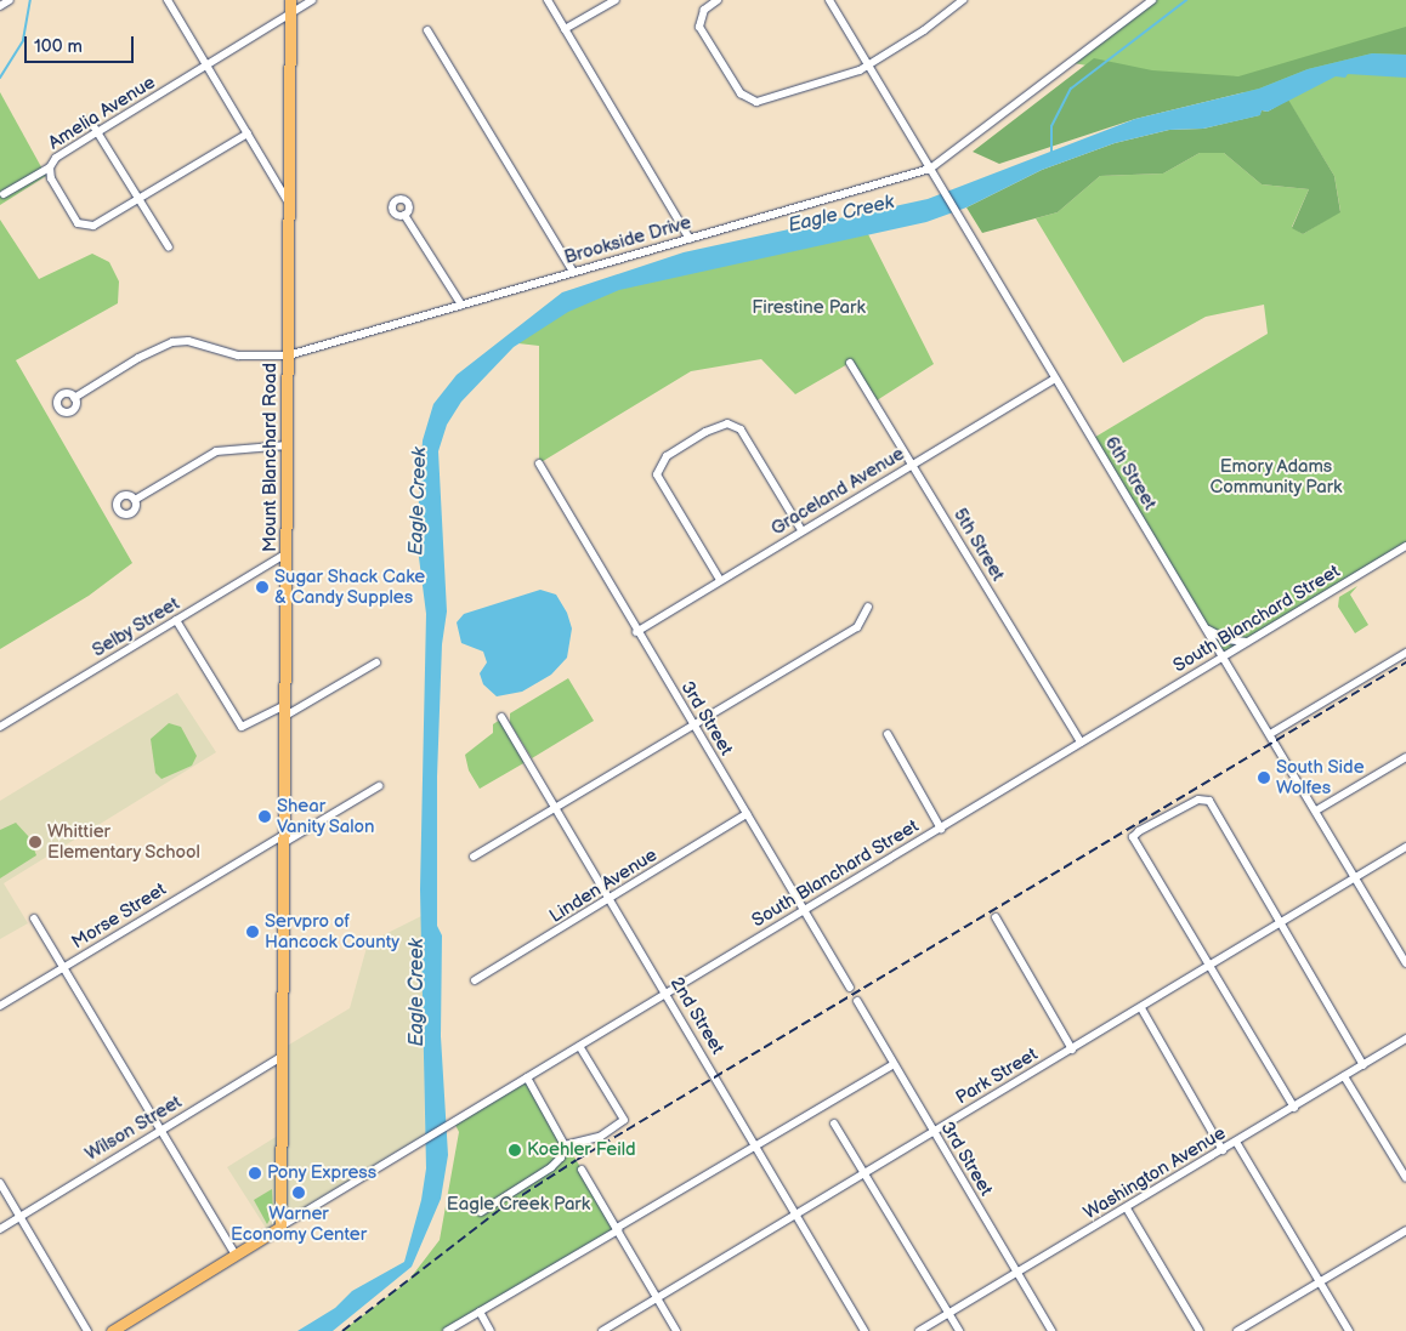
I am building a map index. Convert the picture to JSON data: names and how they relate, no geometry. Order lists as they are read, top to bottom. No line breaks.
{"streets":{"main road":["Mount Blanchard Road"],"street":["Amelia Avenue","Brookside Drive","6th Street","Graceland Avenue","5th Street","South Blanchard Street","Selby Street","3rd Street","Linden Avenue","Morse Street","2nd Street","Park Street","Wilson Street","Washington Avenue"]},"crossings":[["Amelia Avenue","Mount Blanchard Road"],["Brookside Drive","Mount Blanchard Road"],["Brookside Drive","6th Street"],["Mount Blanchard Road","South Blanchard Street"],["Mount Blanchard Road","Selby Street"],["Mount Blanchard Road","Morse Street"],["Mount Blanchard Road","Wilson Street"],["6th Street","Graceland Avenue"],["6th Street","South Blanchard Street"],["6th Street","Park Street"],["Graceland Avenue","5th Street"],["Graceland Avenue","3rd Street"],["5th Street","South Blanchard Street"],["South Blanchard Street","3rd Street"],["South Blanchard Street","2nd Street"],["3rd Street","Linden Avenue"],["3rd Street","Park Street"],["3rd Street","Washington Avenue"],["Linden Avenue","2nd Street"],["2nd Street","Park Street"]],"water":["Eagle Creek"],"parks":["Firestine Park","Emory Adams Community Park","Eagle Creek Park"],"places":["Sugar Shack Cake & Candy Supples","South Side Wolfes","Shear Vanity Salon","Whittier Elementary School","Servpro of Hancock County","Koehler Feild","Pony Express","Warner Economy Center"],"scale_bar":"100 m"}
